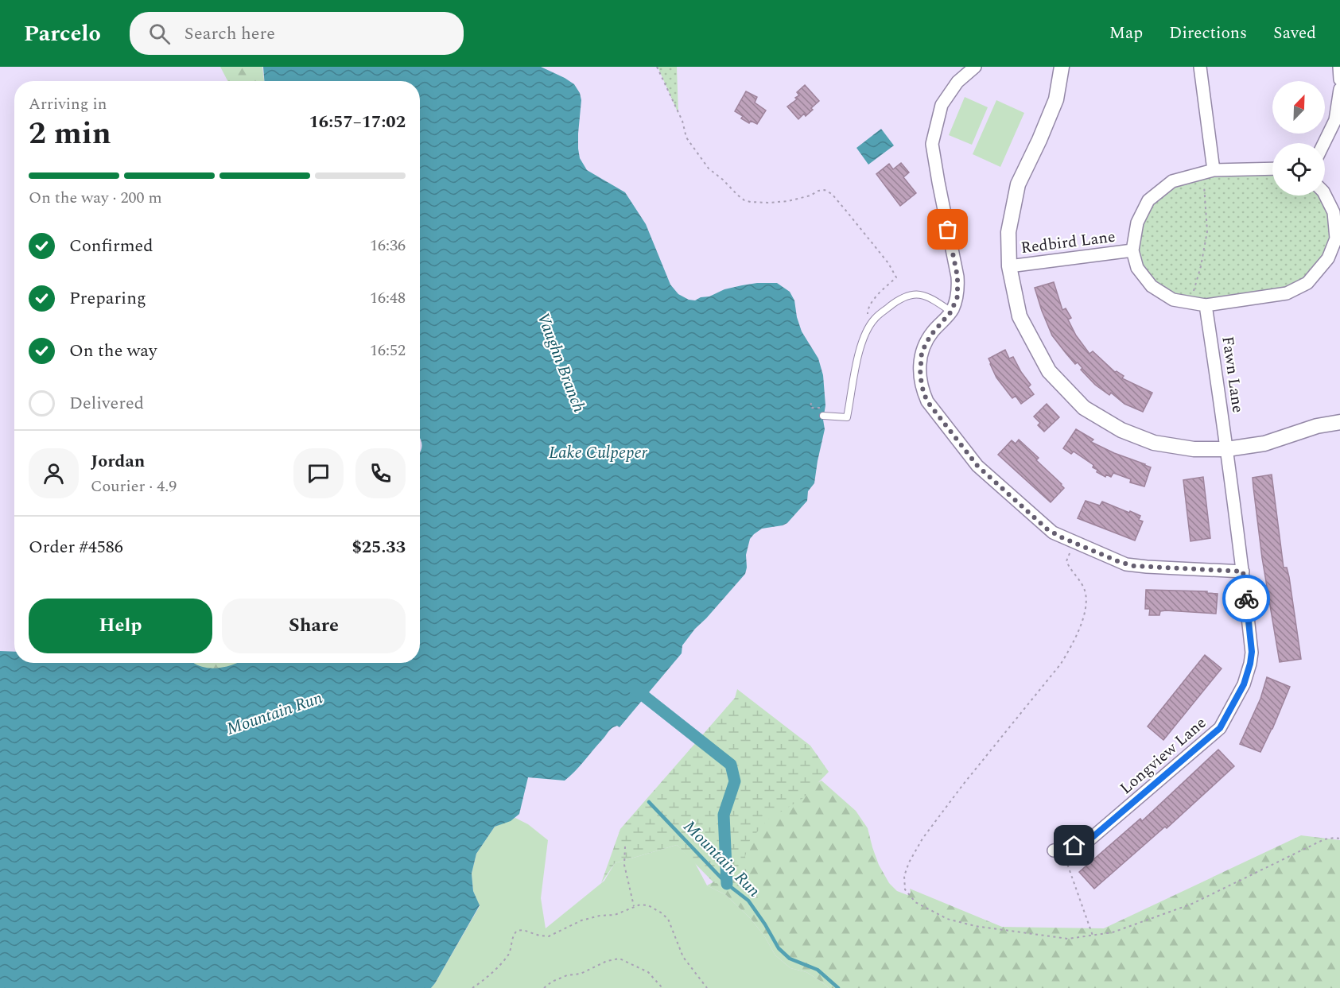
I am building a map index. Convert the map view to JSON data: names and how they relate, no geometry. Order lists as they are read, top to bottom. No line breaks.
{"streets":{"street":["Redbird Lane","Fawn Lane","Longview Lane"]},"crossings":[["Fawn Lane","Longview Lane"]],"water":["Vaughn Branch","Lake Culpeper","Mountain Run"],"north":"top right","page":{"header":"Parcelo","search":"Search here","nav":["Map","Directions","Saved"],"heading":["2 min","Arriving in","16:57–17:02"],"panel":["Jordan","Courier · 4.9","Order #4586","$25.33"],"bar":"On the way · 200 m","list":[["Confirmed","16:36"],["Preparing","16:48"],["On the way","16:52"],"Delivered"],"buttons":["Help","Share"]}}
